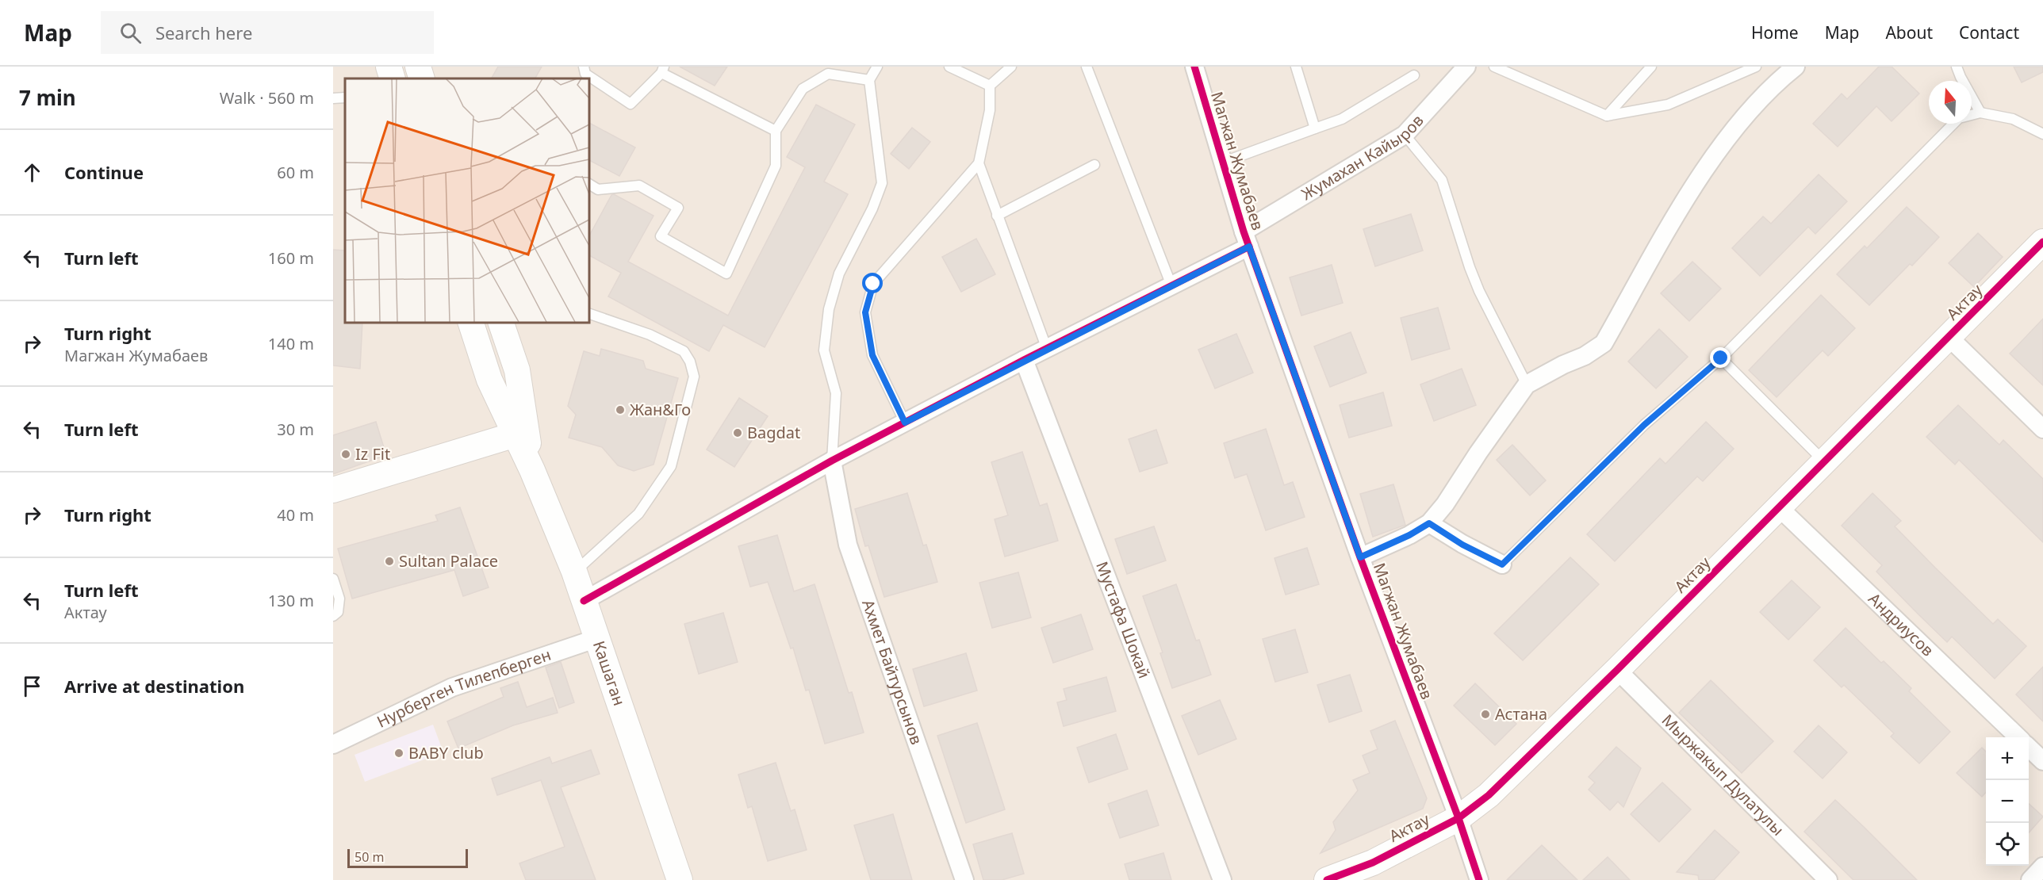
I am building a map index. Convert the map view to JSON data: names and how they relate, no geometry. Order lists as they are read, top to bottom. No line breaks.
{"streets":{"street":["Жумахан Кайыров","Магжан Жумабаев","Актау","Мустафа Шокай","Андриусов","Ахмет Байтурсынов","Кашаган","Нурберген Тилепберген","Мыржакып Дулатулы"]},"crossings":[["Жумахан Кайыров","Магжан Жумабаев"],["Жумахан Кайыров","Мустафа Шокай"],["Жумахан Кайыров","Ахмет Байтурсынов"],["Жумахан Кайыров","Кашаган"],["Магжан Жумабаев","Актау"],["Актау","Андриусов"],["Актау","Мыржакып Дулатулы"],["Кашаган","Нурберген Тилепберген"]],"places":["Жан&Го","Bagdat","Iz Fit","Sultan Palace","Астана","BABY club"],"scale_bar":"50 m","north":"top","page":{"header":"Map","search":"Search here","nav":["Home","Map","About","Contact"],"heading":["7 min","Walk · 560 m"],"list":[["Continue","60 m"],["Turn left","160 m"],["Turn right","Магжан Жумабаев","140 m"],["Turn left","30 m"],["Turn right","40 m"],["Turn left","Актау","130 m"],"Arrive at destination"],"map_buttons":["+","−"],"scale":"50 m"}}
